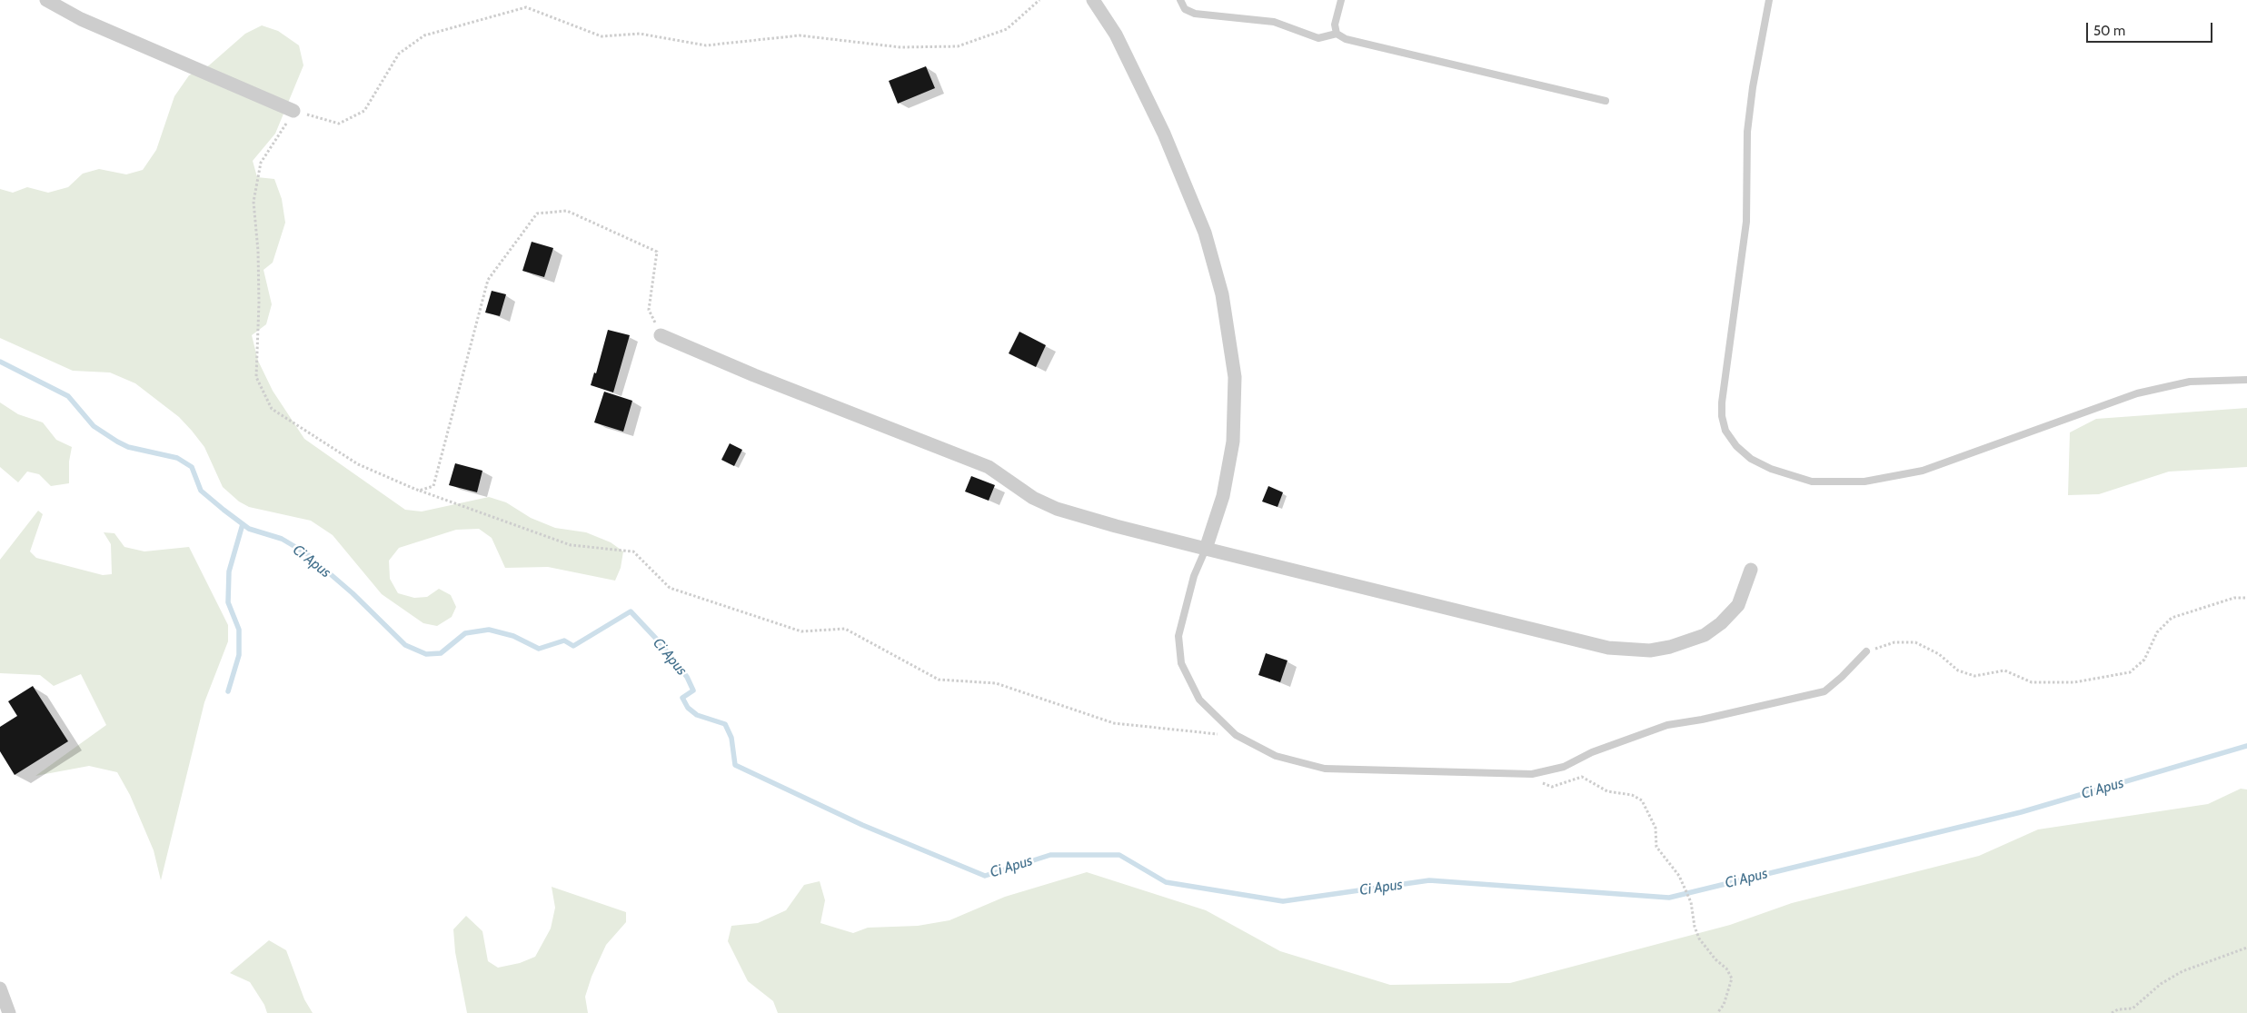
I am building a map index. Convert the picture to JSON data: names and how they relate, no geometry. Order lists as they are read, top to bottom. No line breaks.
{"water":["Ci Apus"],"scale_bar":"50 m"}
